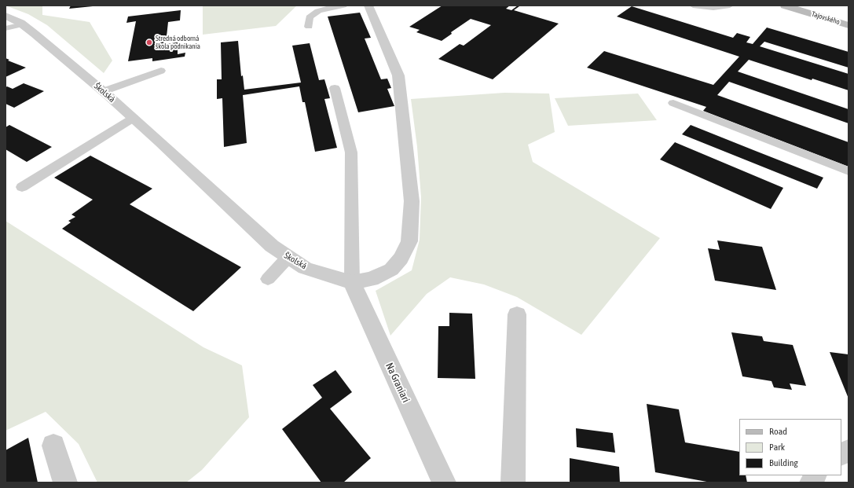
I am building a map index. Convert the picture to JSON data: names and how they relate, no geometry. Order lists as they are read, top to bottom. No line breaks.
{"streets":{"main road":["Tajovského"],"street":["Školská","Na Graniari"]},"crossings":[["Školská","Na Graniari"]],"places":["Stredná odborná škola podnikania"],"legend":["Road","Park","Building"]}
